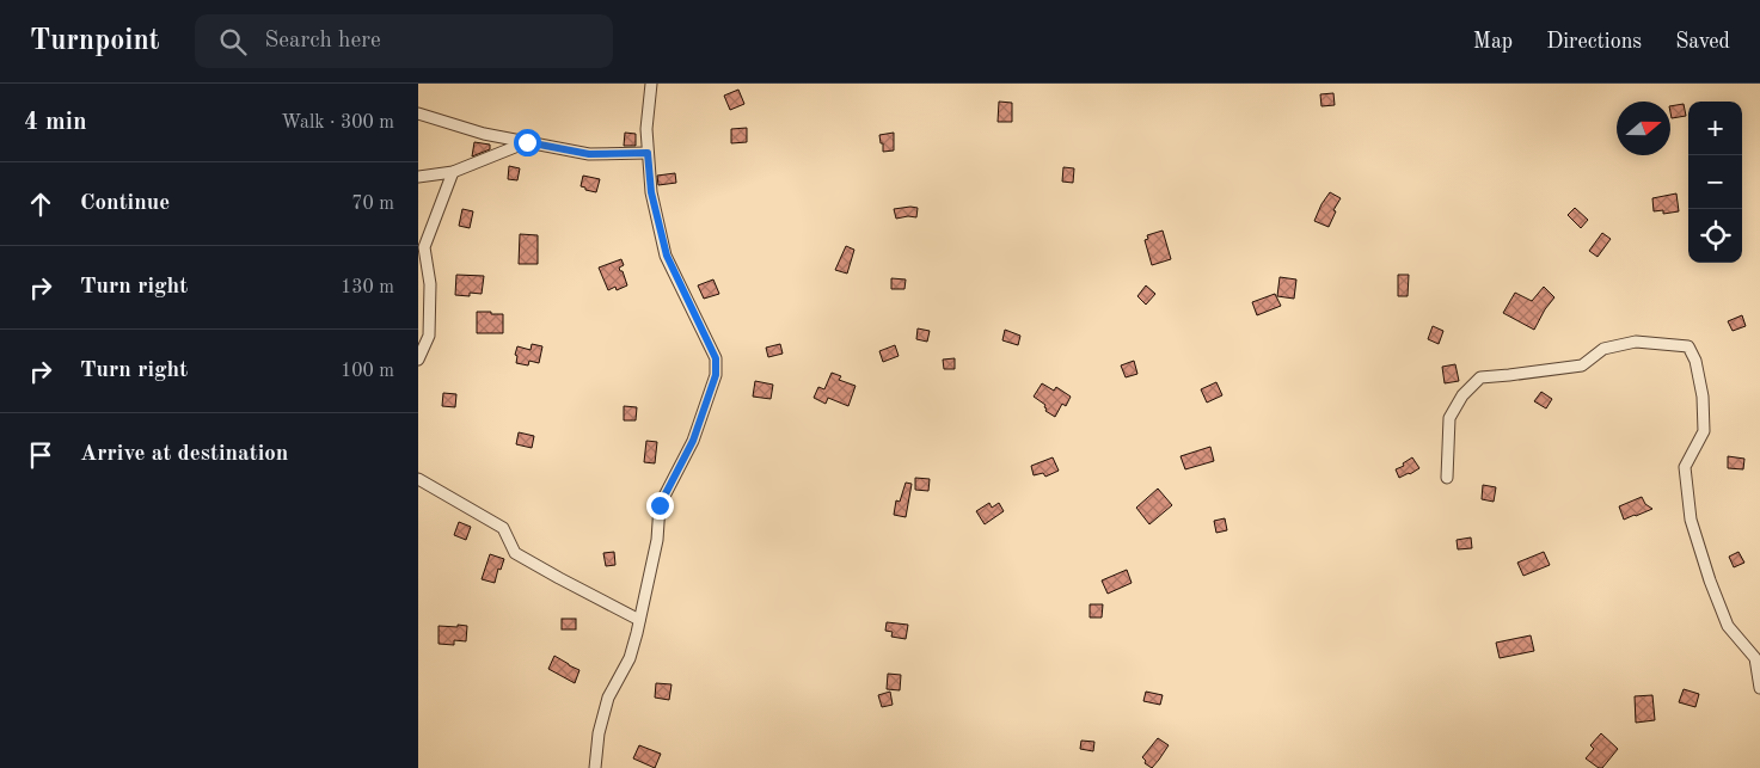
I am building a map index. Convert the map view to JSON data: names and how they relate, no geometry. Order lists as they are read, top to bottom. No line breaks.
{"north":"right","page":{"header":"Turnpoint","search":"Search here","nav":["Map","Directions","Saved"],"heading":["4 min","Walk · 300 m"],"map_buttons":["+","−"],"list":[["Continue","70 m"],["Turn right","130 m"],["Turn right","100 m"],"Arrive at destination"]}}
